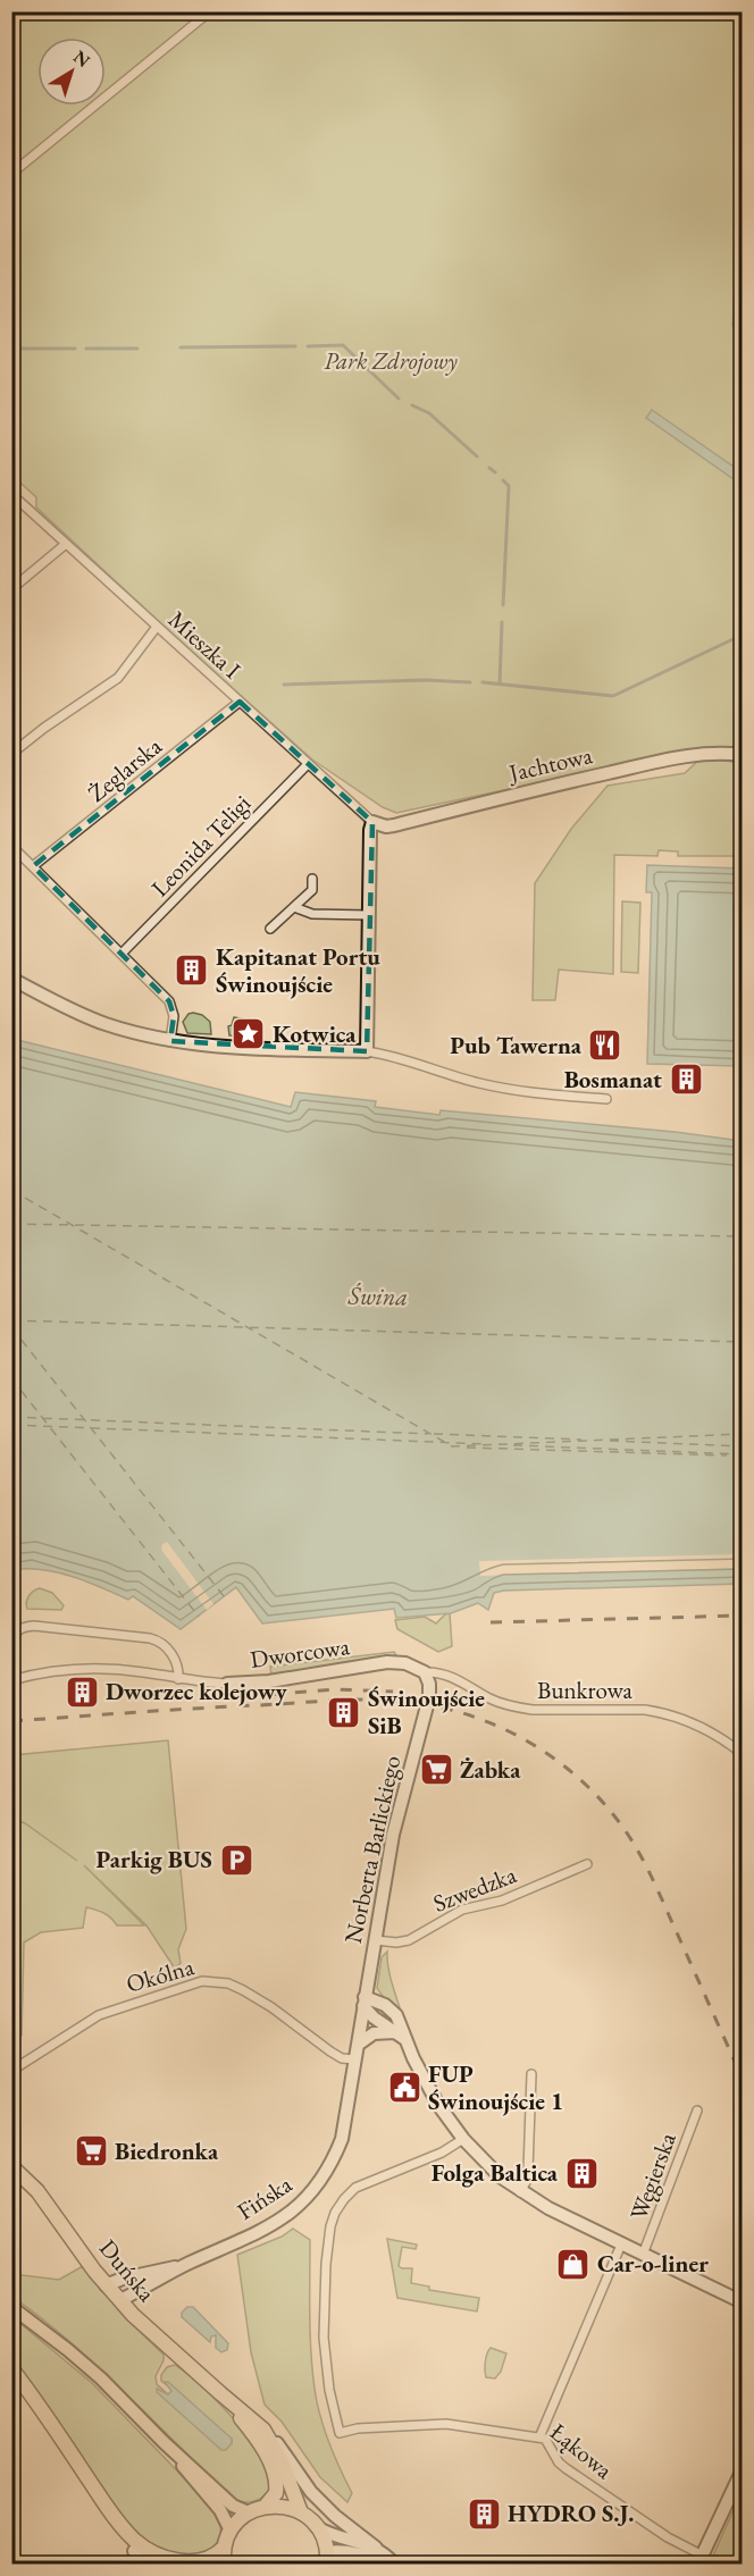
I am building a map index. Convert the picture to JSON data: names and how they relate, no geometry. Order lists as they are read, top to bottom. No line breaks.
{"streets":{"highway":["Duńska"],"street":["Mieszka I","Jachtowa","Żeglarska","Leonida Teligi","Dworcowa","Bunkrowa","Norberta Barlickiego","Szwedzka","Okólna","Węgierska","Fińska","Łąkowa"]},"crossings":[["Mieszka I","Jachtowa"],["Mieszka I","Żeglarska"],["Mieszka I","Leonida Teligi"],["Dworcowa","Bunkrowa"],["Dworcowa","Norberta Barlickiego"],["Bunkrowa","Norberta Barlickiego"],["Norberta Barlickiego","Szwedzka"],["Norberta Barlickiego","Okólna"],["Norberta Barlickiego","Fińska"],["Okólna","Fińska"],["Fińska","Duńska"]],"water":["Świna"],"parks":["Park Zdrojowy"],"places":{"building":["Kapitanat Portu Świnoujście","Bosmanat","Dworzec kolejowy","Świnoujście SiB","Folga Baltica","HYDRO S.J."],"place":["Kotwica"],"restaurant":["Pub Tawerna"],"supermarket":["Żabka","Biedronka"],"parking":["Parkig BUS"],"public building":["FUP Świnoujście 1"],"shop":["Car-o-liner"]},"north":"top right"}
